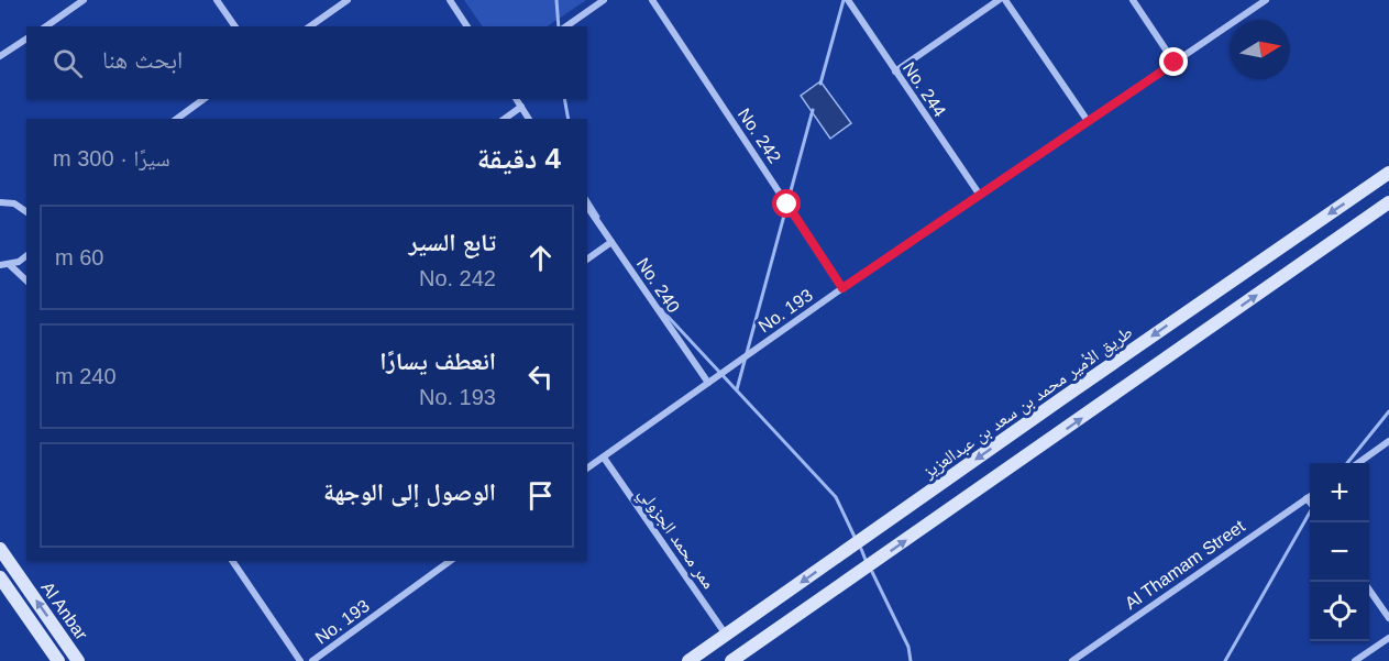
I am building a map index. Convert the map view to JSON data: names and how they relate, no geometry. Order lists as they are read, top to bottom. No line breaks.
{"streets":{"main road":["طريق الأمير محمد بن سعد بن عبدالعزيز","Al Anbar"],"street":["No. 244","No. 242","No. 240","No. 193","ممر محمد الجزولي","Al Thamam Street"]},"crossings":[["No. 244","No. 193"],["No. 242","No. 193"],["No. 240","No. 193"],["No. 193","ممر محمد الجزولي"],["طريق الأمير محمد بن سعد بن عبدالعزيز","ممر محمد الجزولي"]],"north":"right","page":{"search":"ابحث هنا","heading":["4 دقيقة","سيرًا · 300 m"],"list":[["تابع السير","No. 242","60 m"],["انعطف يسارًا","No. 193","240 m"],"الوصول إلى الوجهة"],"map_buttons":["+","−"]}}
